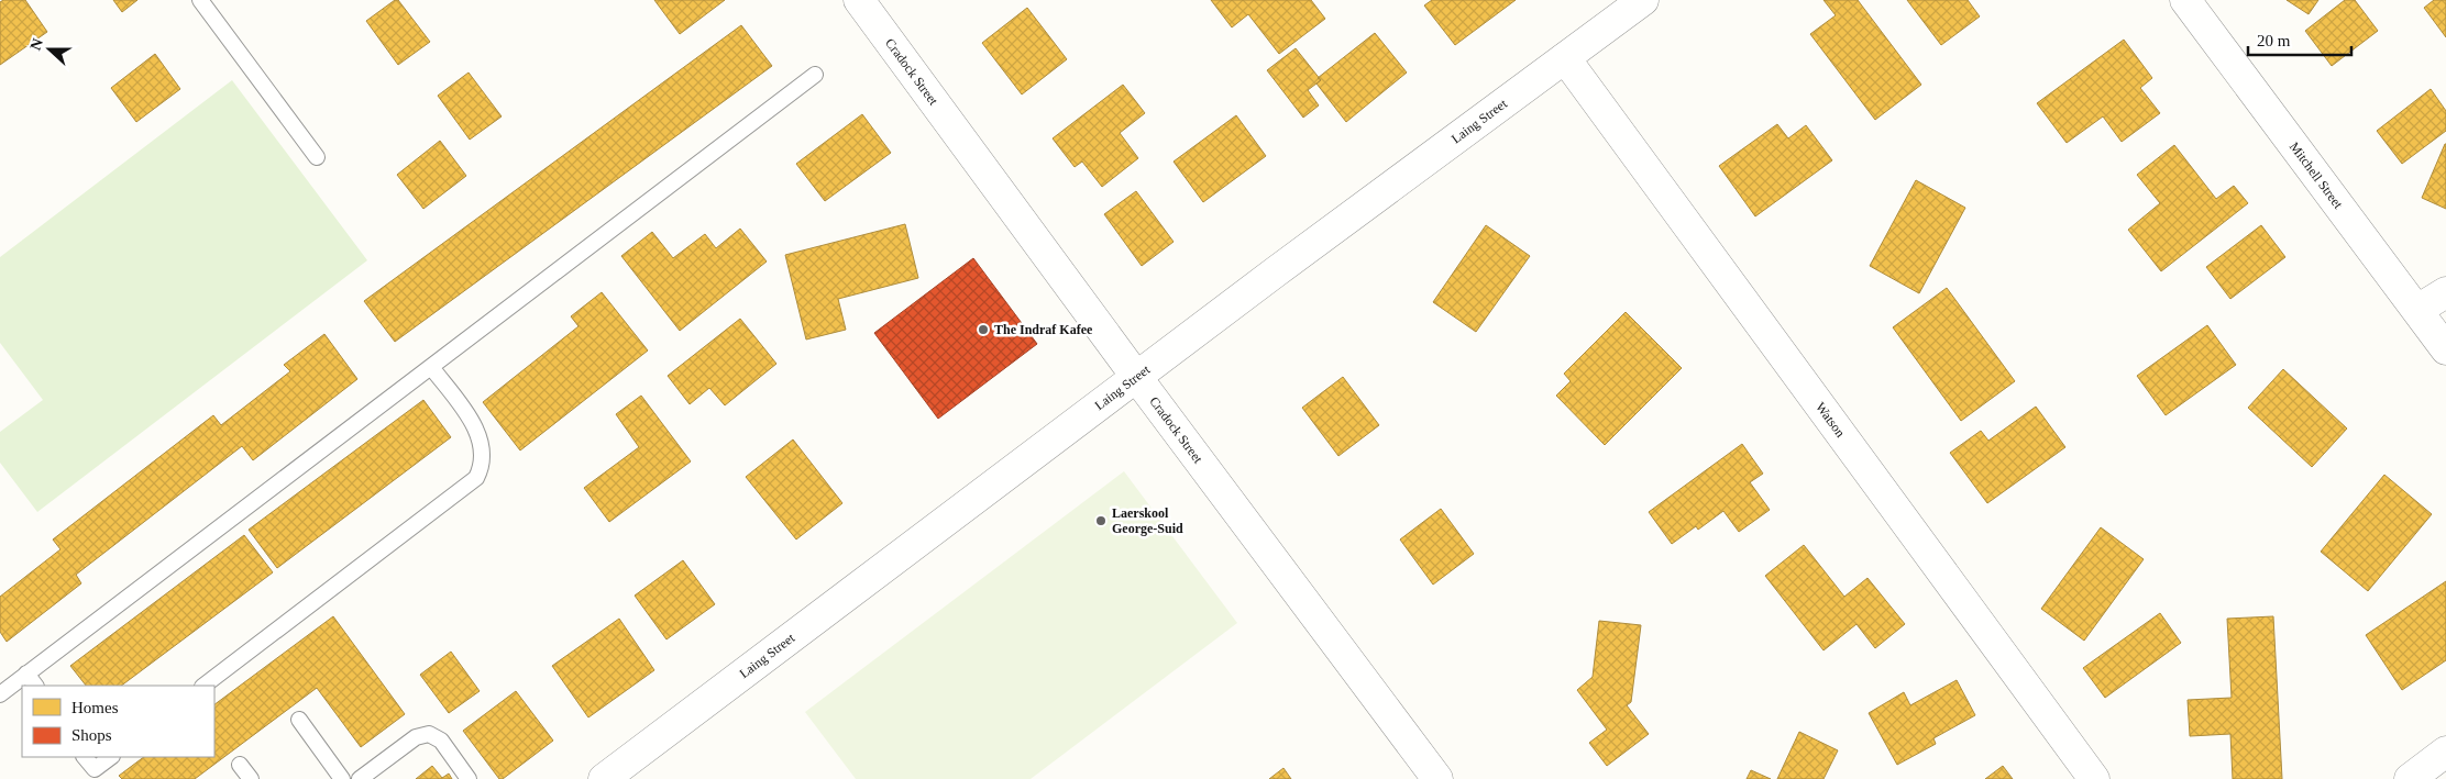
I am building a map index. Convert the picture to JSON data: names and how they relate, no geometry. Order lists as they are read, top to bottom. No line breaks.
{"streets":{"street":["Cradock Street","Laing Street","Mitchell Street","Watson"]},"crossings":[["Cradock Street","Laing Street"],["Laing Street","Watson"]],"places":["The Indraf Kafee","Laerskool George-Suid"],"legend":["Homes","Shops"],"scale_bar":"20 m","north":"left"}
